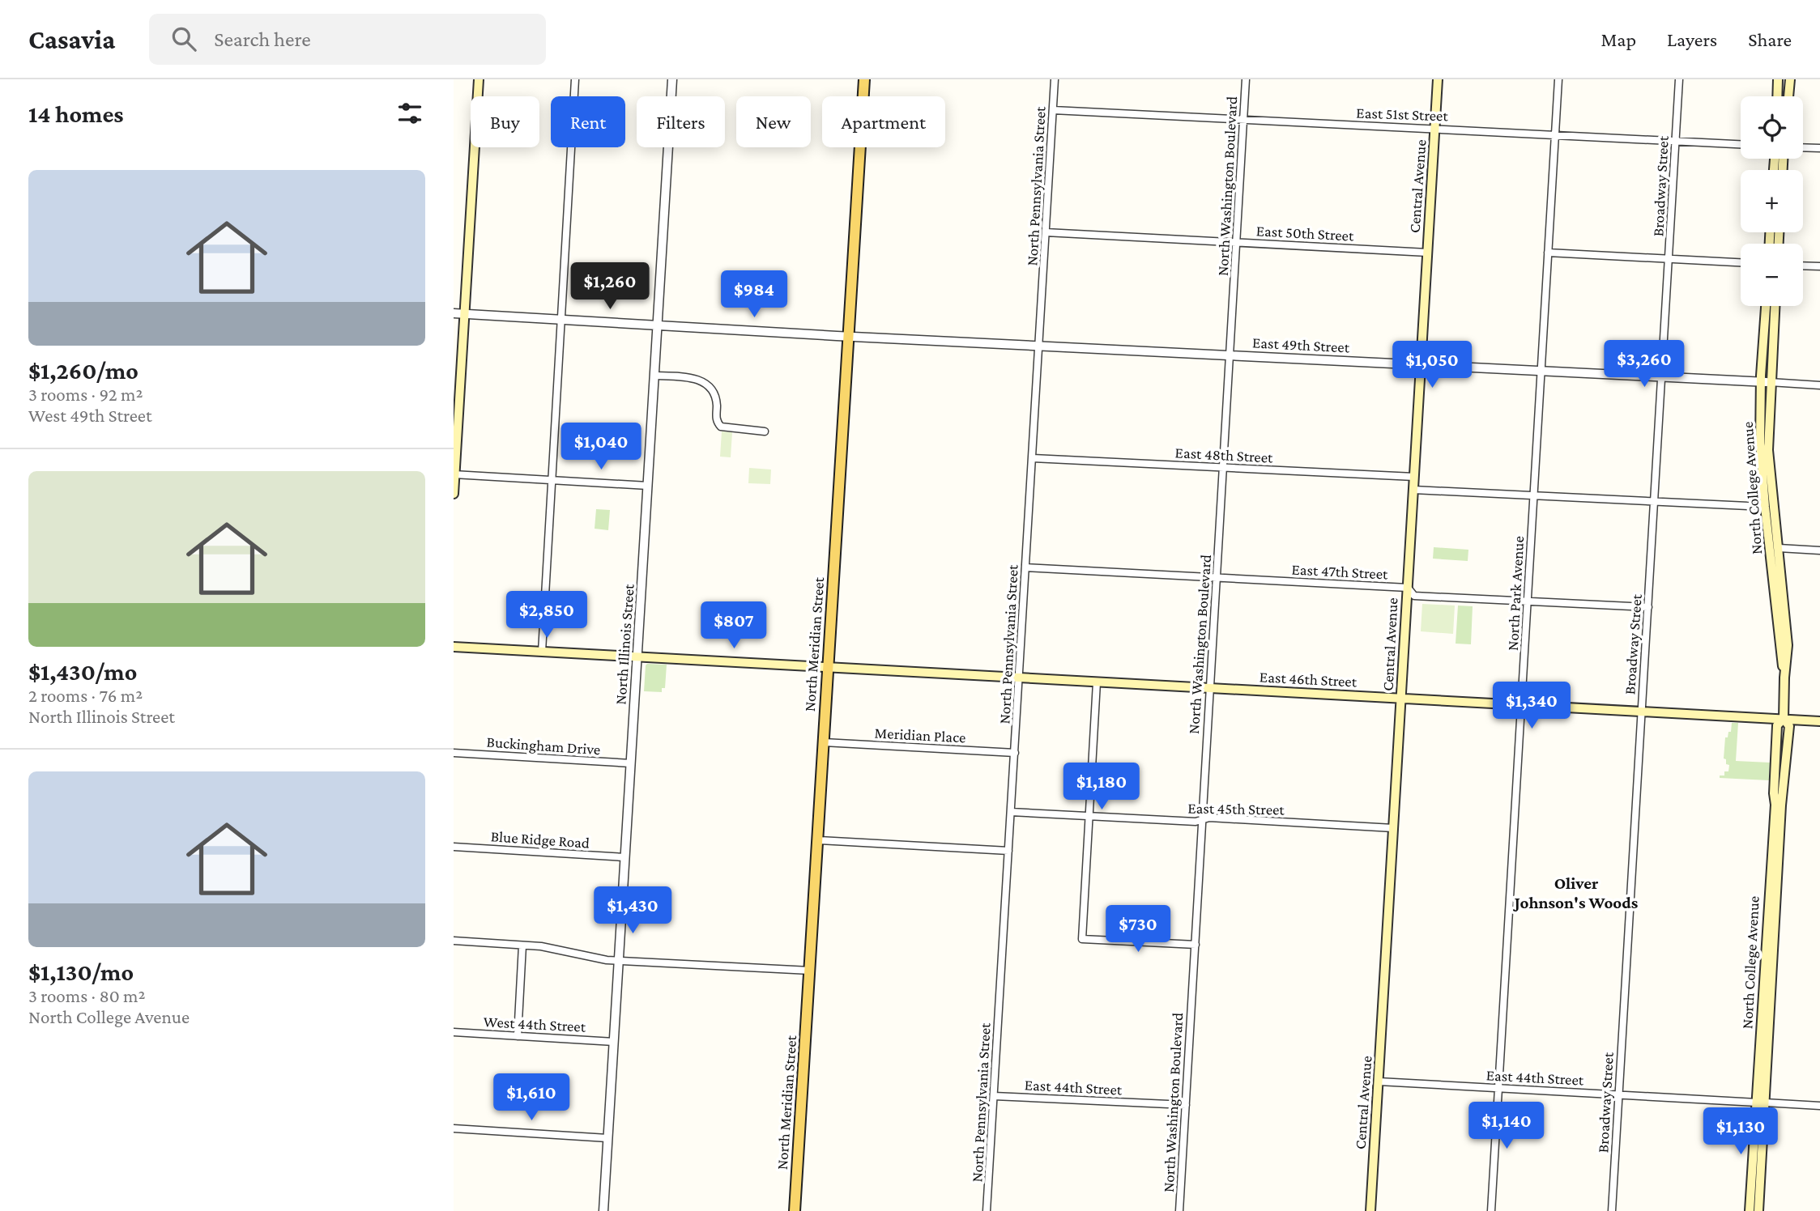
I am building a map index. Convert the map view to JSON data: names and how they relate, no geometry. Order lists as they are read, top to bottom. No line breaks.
{"streets":{"main road":["Central Avenue","North College Avenue","North Meridian Street","East 46th Street"],"street":["East 51st Street","North Pennsylvania Street","North Washington Boulevard","Broadway Street","East 50th Street","East 49th Street","East 48th Street","East 47th Street","North Park Avenue","North Illinois Street","Meridian Place","Buckingham Drive","East 45th Street","Blue Ridge Road","West 44th Street","East 44th Street"]},"crossings":[["East 51st Street","North Pennsylvania Street"],["East 51st Street","North Washington Boulevard"],["East 51st Street","Central Avenue"],["East 51st Street","Broadway Street"],["East 51st Street","North Park Avenue"],["North Pennsylvania Street","East 50th Street"],["North Pennsylvania Street","East 49th Street"],["North Pennsylvania Street","East 48th Street"],["North Pennsylvania Street","East 47th Street"],["North Pennsylvania Street","East 46th Street"],["North Pennsylvania Street","Meridian Place"],["North Pennsylvania Street","East 45th Street"],["North Pennsylvania Street","East 44th Street"],["North Washington Boulevard","East 50th Street"],["North Washington Boulevard","East 49th Street"],["North Washington Boulevard","East 48th Street"],["North Washington Boulevard","East 47th Street"],["North Washington Boulevard","East 46th Street"],["North Washington Boulevard","East 45th Street"],["North Washington Boulevard","East 44th Street"],["Central Avenue","East 50th Street"],["Central Avenue","East 49th Street"],["Central Avenue","East 48th Street"],["Central Avenue","East 47th Street"],["Central Avenue","East 46th Street"],["Central Avenue","East 45th Street"],["Central Avenue","East 44th Street"],["Broadway Street","East 49th Street"],["Broadway Street","East 47th Street"],["Broadway Street","East 46th Street"],["Broadway Street","East 44th Street"],["East 49th Street","North College Avenue"],["East 49th Street","North Park Avenue"],["East 49th Street","North Illinois Street"],["East 49th Street","North Meridian Street"],["North College Avenue","East 46th Street"],["North College Avenue","East 44th Street"],["East 47th Street","North Park Avenue"],["North Park Avenue","East 46th Street"],["North Park Avenue","East 44th Street"],["North Illinois Street","East 46th Street"],["North Illinois Street","Buckingham Drive"],["North Illinois Street","Blue Ridge Road"],["North Illinois Street","West 44th Street"],["North Meridian Street","East 46th Street"],["North Meridian Street","Meridian Place"]],"districts":["Oliver Johnson's Woods"],"page":{"header":"Casavia","search":"Search here","nav":["Map","Layers","Share"],"heading":"14 homes","map_buttons":["+","−"],"chip":["Buy","Rent","Filters","New","Apartment"],"list":[{"name":"$1,260/mo","note":"3 rooms · 92 m² · West 49th Street"},{"name":"$1,430/mo","note":"2 rooms · 76 m² · North Illinois Street"},{"name":"$1,130/mo","note":"3 rooms · 80 m² · North College Avenue"}],"price":["$1,260","$984","$3,260","$1,050","$1,040","$2,850","$807","$1,340","$1,180","$1,430","$730","$1,610","$1,140","$1,130"]}}
